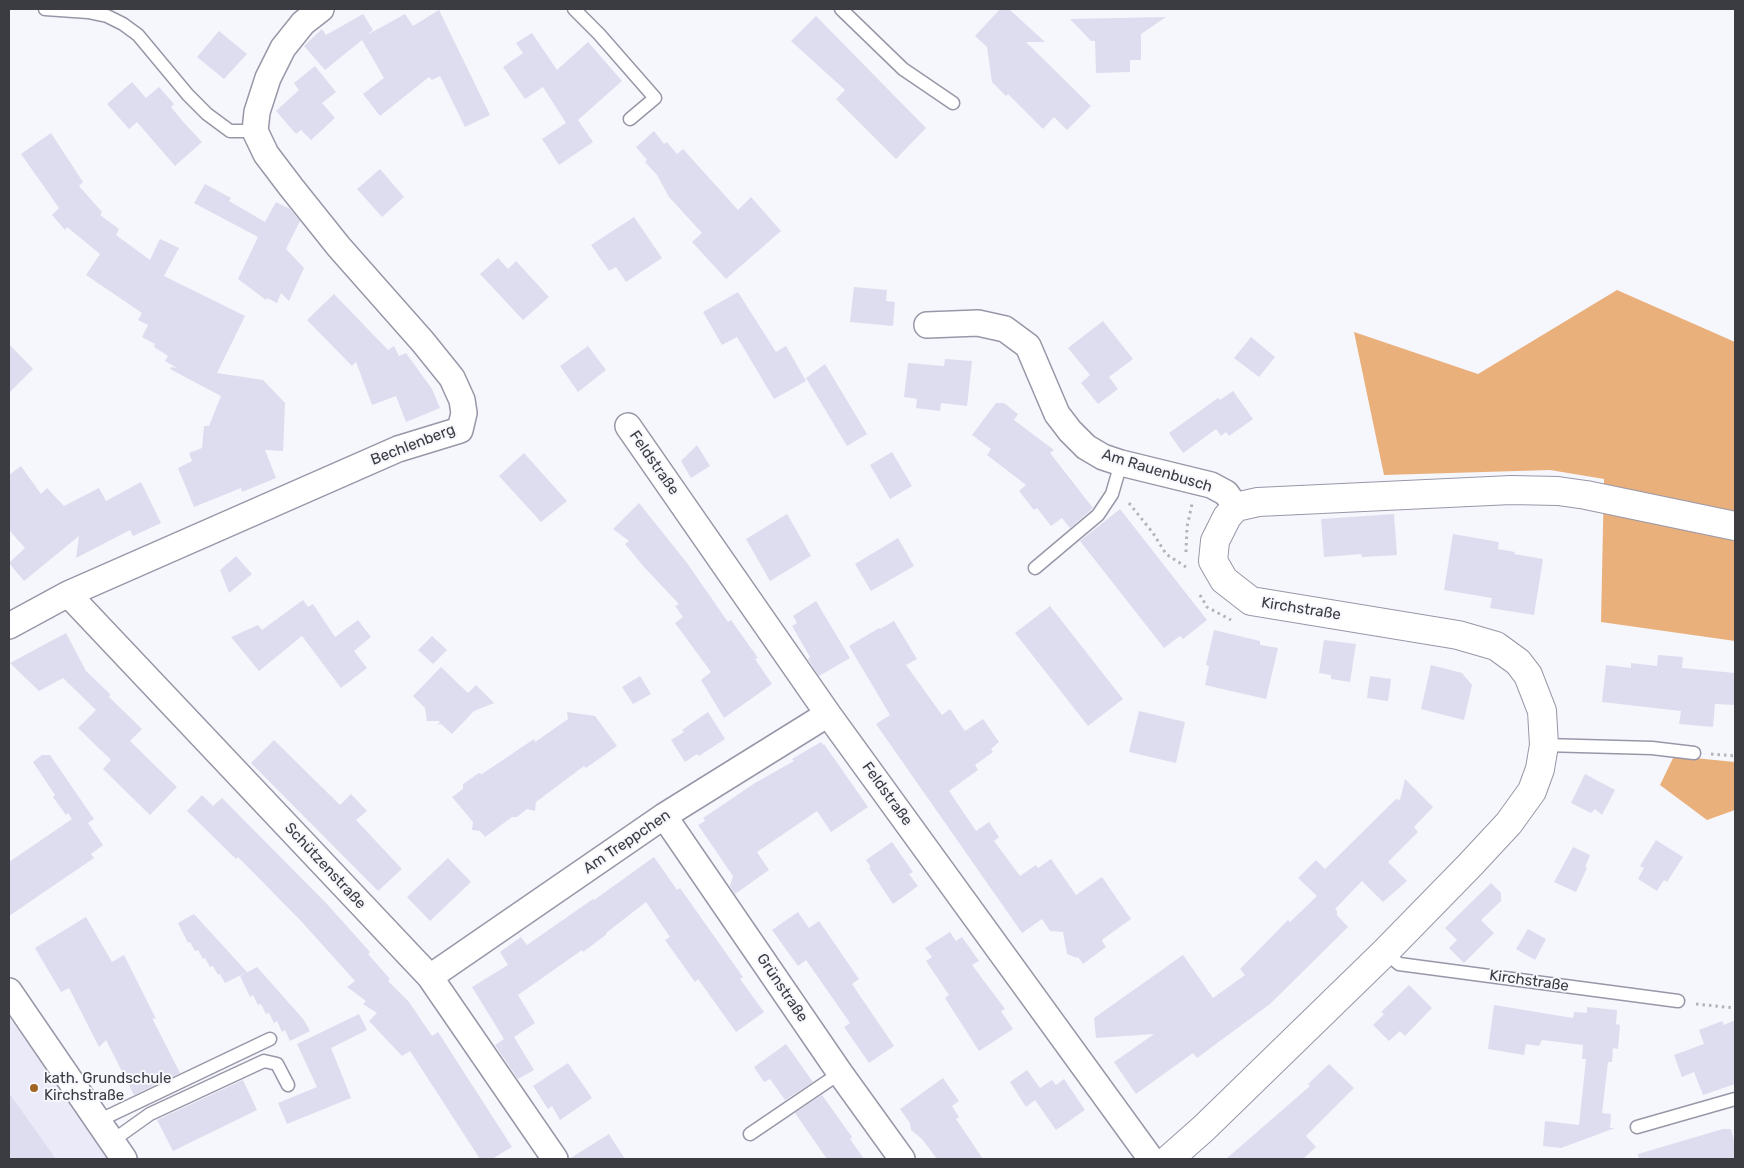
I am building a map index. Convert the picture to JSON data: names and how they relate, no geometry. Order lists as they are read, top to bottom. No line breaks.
{"streets":{"street":["Bechlenberg","Feldstraße","Am Rauenbusch","Kirchstraße","Am Treppchen","Schützenstraße","Grünstraße"]},"crossings":[["Bechlenberg","Schützenstraße"],["Feldstraße","Am Treppchen"],["Am Rauenbusch","Kirchstraße"],["Am Treppchen","Schützenstraße"],["Am Treppchen","Grünstraße"]],"places":["kath. Grundschule Kirchstraße"]}
